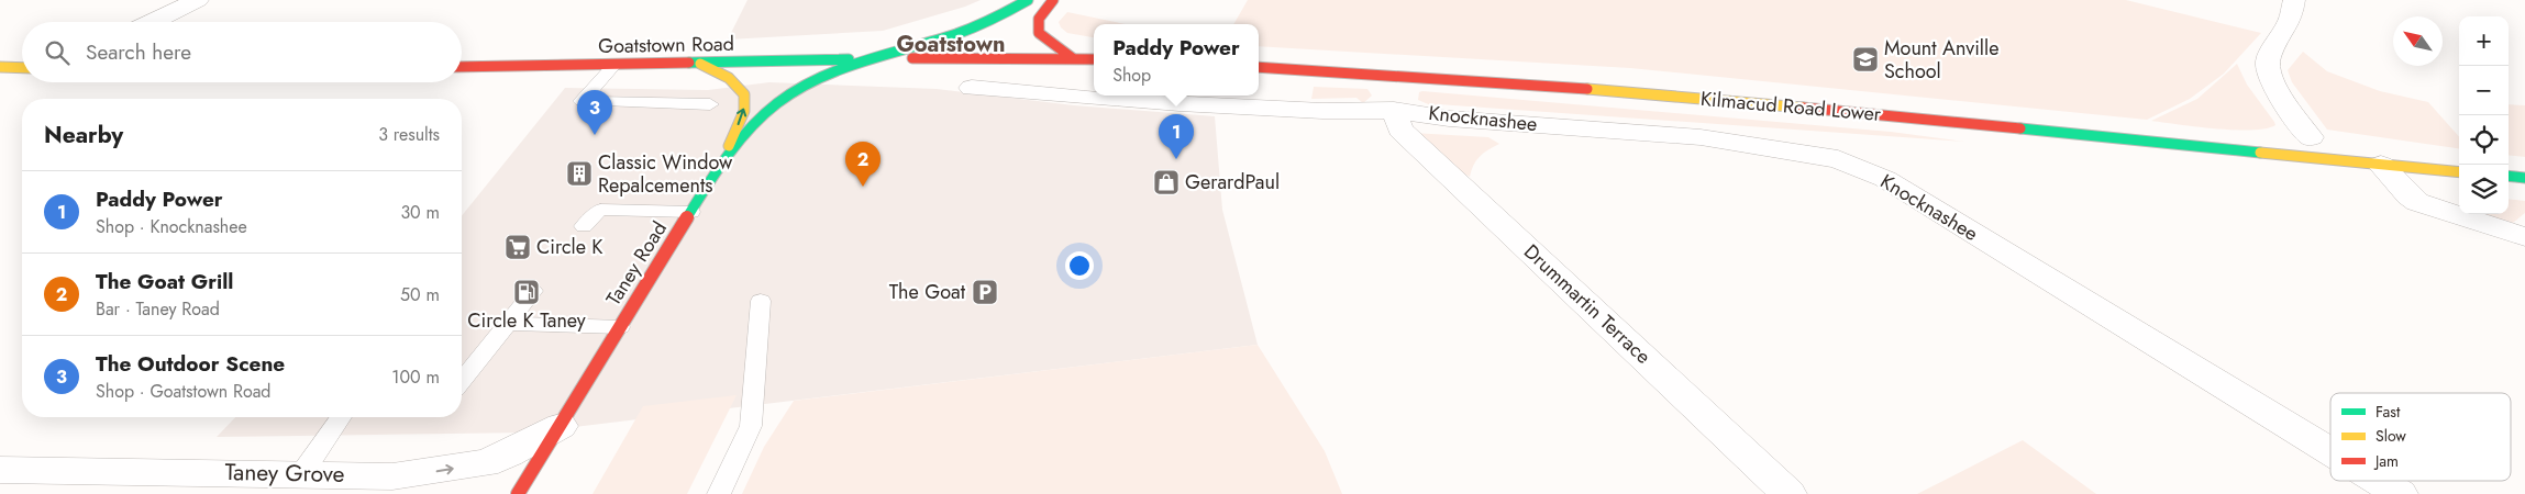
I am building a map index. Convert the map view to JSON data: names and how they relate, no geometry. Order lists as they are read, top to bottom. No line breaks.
{"streets":{"main road":["Goatstown Road","Kilmacud Road Lower","Taney Road"],"street":["Knocknashee","Drummartin Terrace","Taney Grove"]},"crossings":[["Goatstown Road","Taney Road"],["Knocknashee","Drummartin Terrace"],["Taney Road","Taney Grove"]],"one_way":["Taney Grove"],"districts":["Goatstown"],"places":{"school or university":["Mount Anville School"],"building":["Classic Window Repalcements"],"shop":["GerardPaul"],"supermarket":["Circle K"],"fuel station":["Circle K Taney"],"parking":["The Goat"]},"legend":["Fast","Slow","Jam"],"north":"top left","page":{"map_buttons":["+","−"],"search":"Search here","popup":["Paddy Power","Shop"],"pins":["3","1","2"],"heading":["Nearby","3 results"],"list":[{"mark":"1","name":"Paddy Power","note":"Shop · Knocknashee","value":"30 m"},{"mark":"2","name":"The Goat Grill","note":"Bar · Taney Road","value":"50 m"},{"mark":"3","name":"The Outdoor Scene","note":"Shop · Goatstown Road","value":"100 m"}]}}
